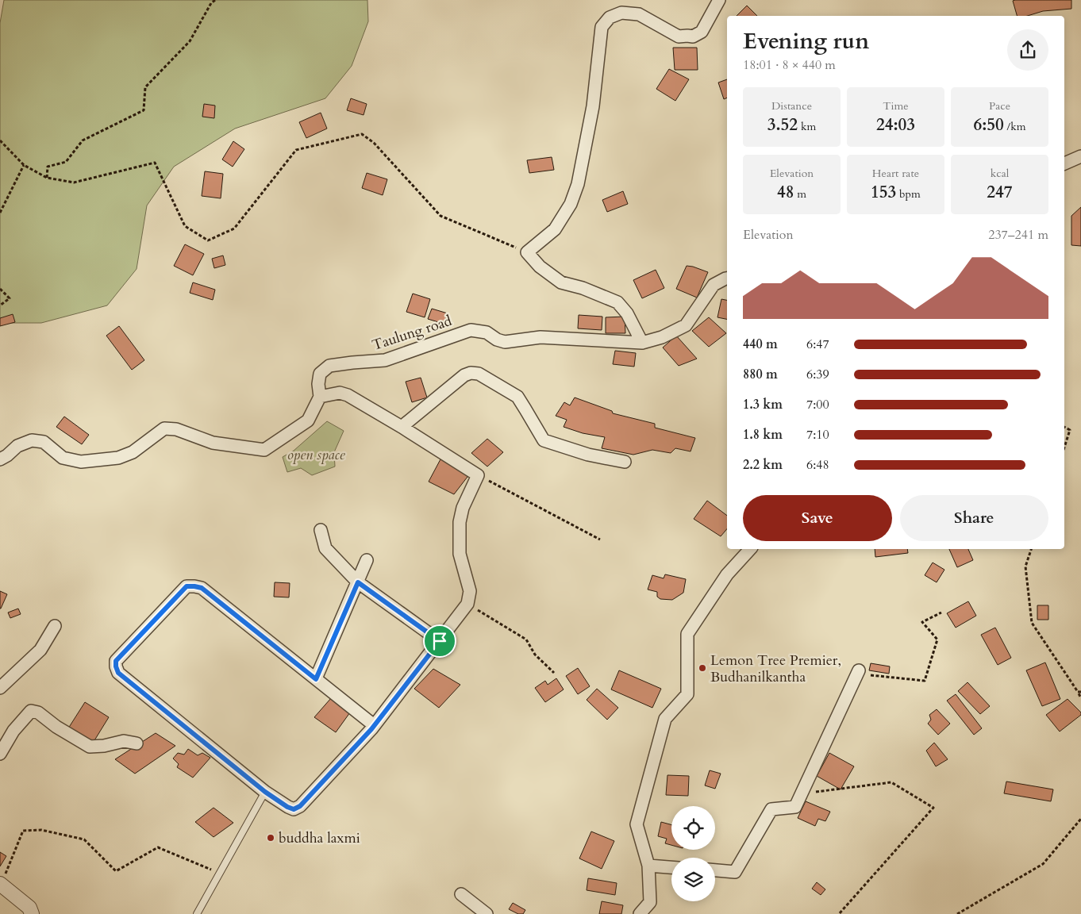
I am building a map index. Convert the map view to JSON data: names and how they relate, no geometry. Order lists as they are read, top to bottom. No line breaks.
{"streets":{"street":["Taulung road"]},"parks":["open space"],"places":["Lemon Tree Premier, Budhanilkantha","buddha laxmi"],"page":{"heading":["Evening run","18:01 · 8 × 440 m"],"stats":[["Distance","3.52 km"],["Time","24:03"],["Pace","6:50 /km"],["Elevation","48 m"],["Heart rate","153 bpm"],["kcal","247"]],"chart":["Elevation","237–241 m"],"list":[{"name":"440 m","note":"6:47"},{"name":"880 m","note":"6:39"},{"name":"1.3 km","note":"7:00"},{"name":"1.8 km","note":"7:10"},{"name":"2.2 km","note":"6:48"}],"buttons":["Save","Share"]}}
